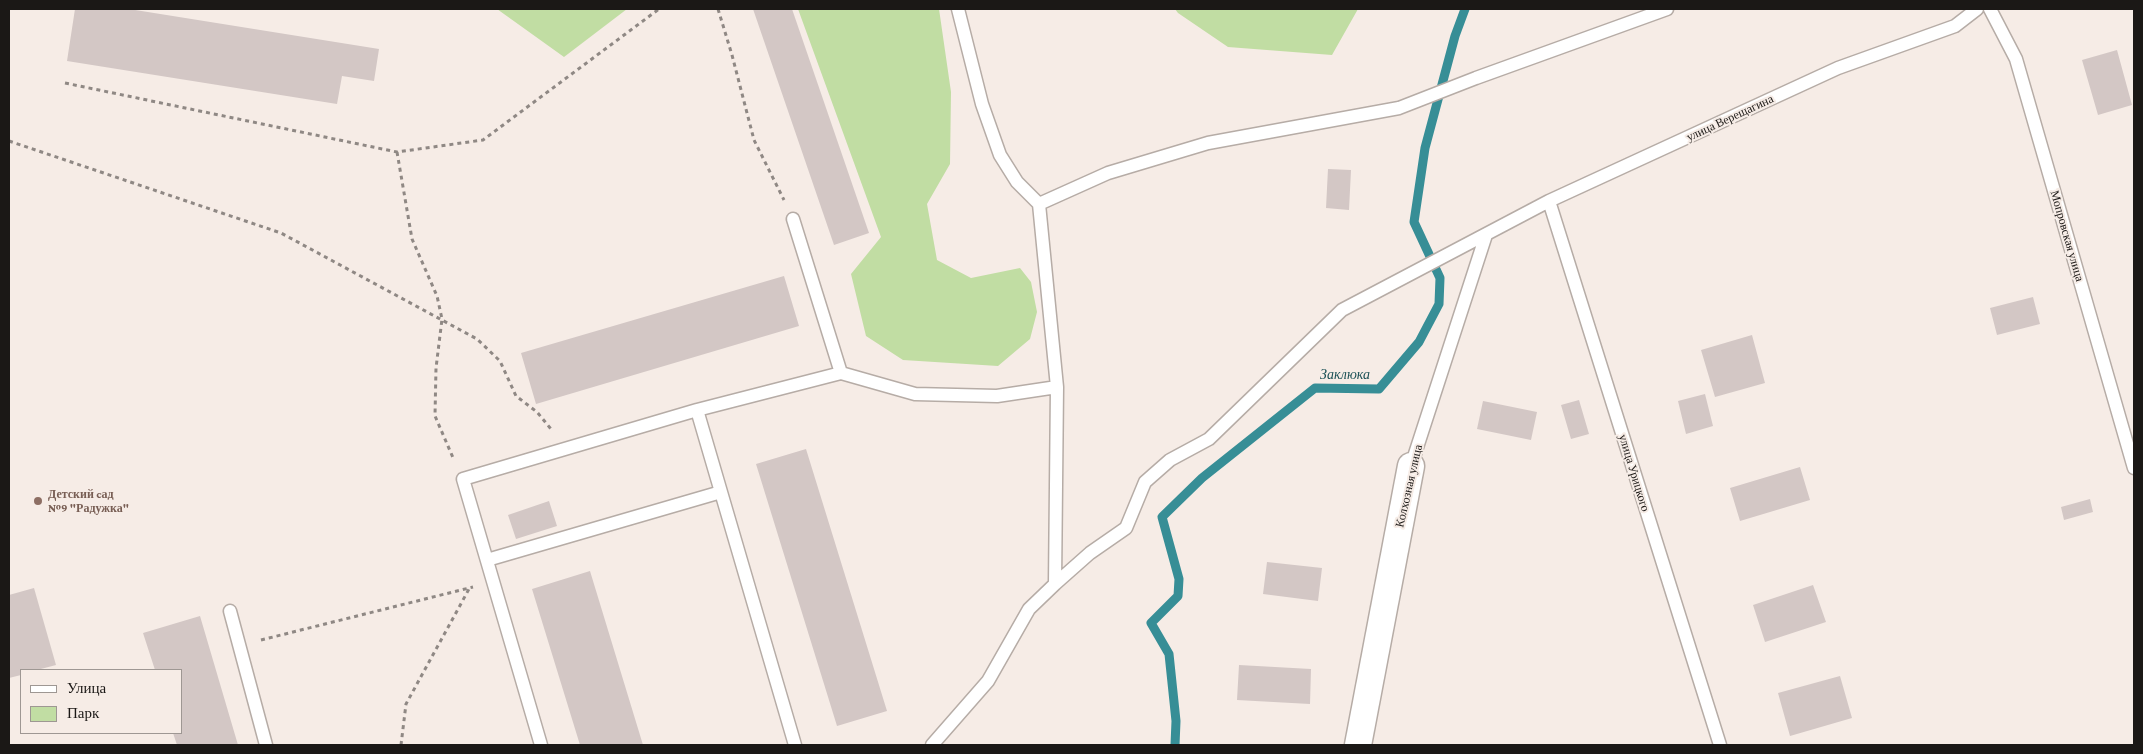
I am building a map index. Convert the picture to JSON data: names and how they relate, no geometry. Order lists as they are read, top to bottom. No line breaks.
{"streets":{"street":["Колхозная улица"],"lane":["улица Верещагина","Мопровская улица","улица Урицкого"]},"crossings":[["улица Верещагина","улица Урицкого"],["улица Верещагина","Колхозная улица"]],"water":["Заклюка"],"places":["Детский cад №9 \"Радужка\""],"legend":["Улица","Парк"]}
